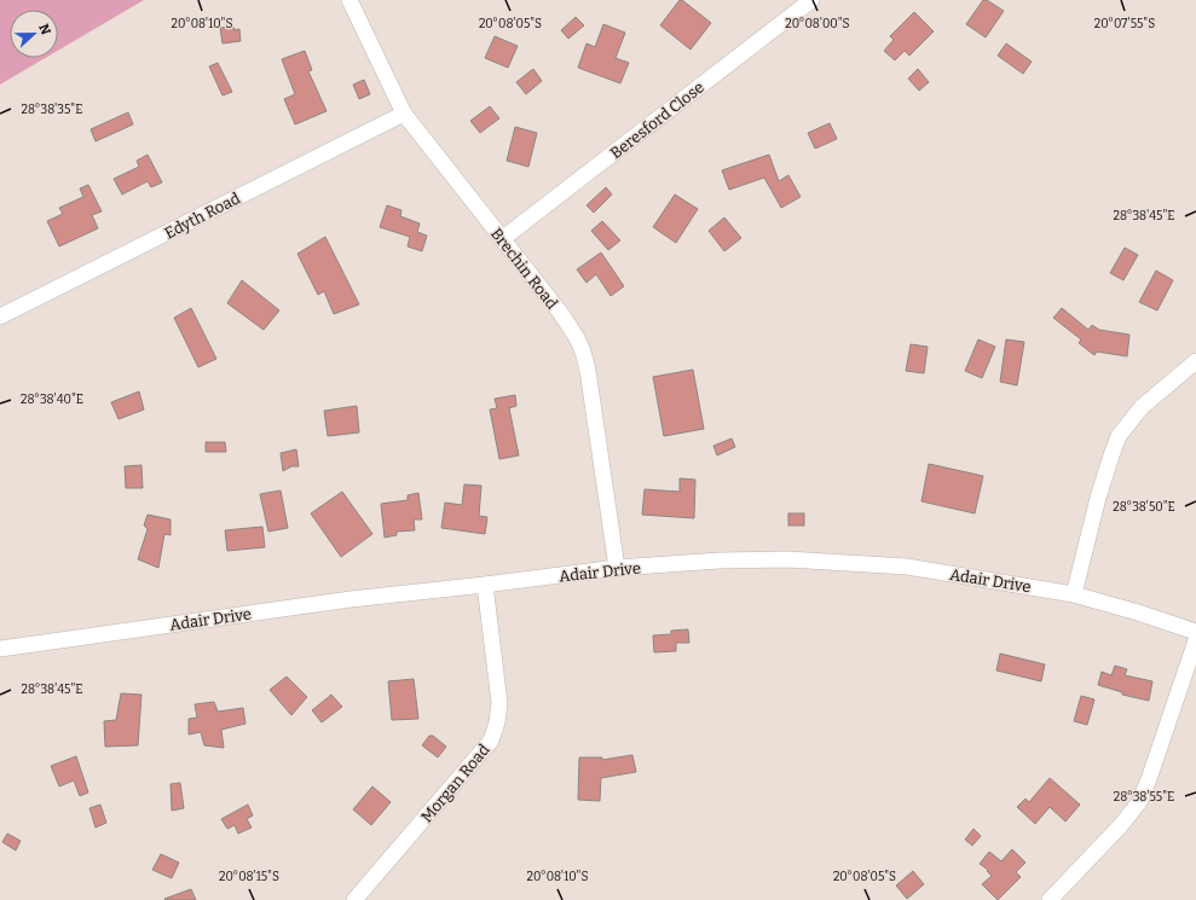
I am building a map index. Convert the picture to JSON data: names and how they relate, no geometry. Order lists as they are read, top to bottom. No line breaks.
{"streets":{"street":["Beresford Close","Edyth Road","Brechin Road","Adair Drive","Morgan Road"]},"crossings":[["Beresford Close","Brechin Road"],["Edyth Road","Brechin Road"],["Brechin Road","Adair Drive"],["Adair Drive","Morgan Road"]],"north":"right","coordinates":["20°08'10\"S","20°08'05\"S","20°08'00\"S","20°07'55\"S","28°38'35\"E","28°38'45\"E","28°38'40\"E","28°38'50\"E","28°38'55\"E","20°08'15\"S"]}
